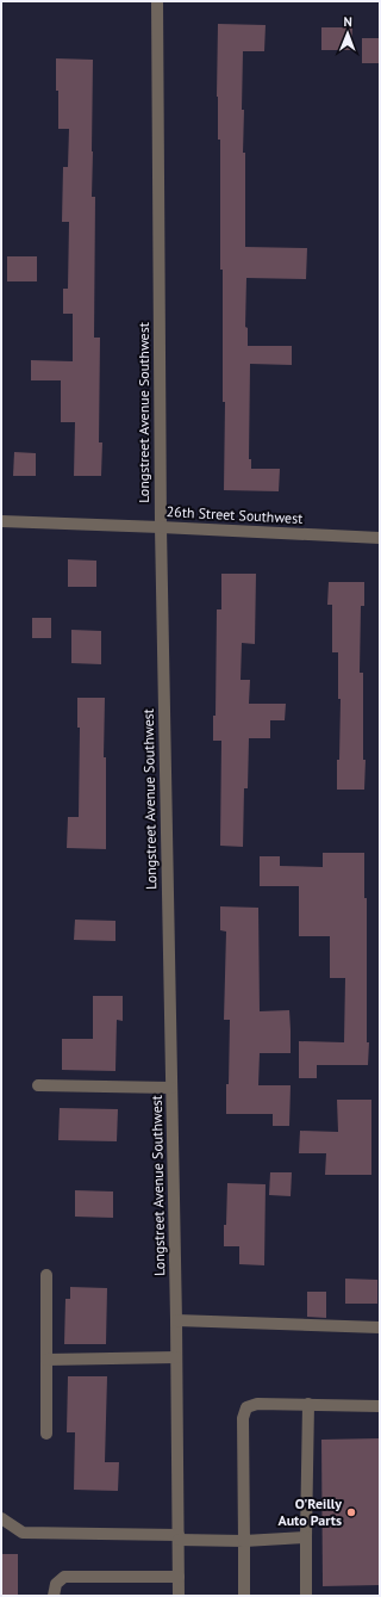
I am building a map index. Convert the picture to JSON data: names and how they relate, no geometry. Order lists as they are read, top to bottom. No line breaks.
{"streets":{"street":["Longstreet Avenue Southwest","26th Street Southwest"]},"crossings":[["Longstreet Avenue Southwest","26th Street Southwest"]],"places":["O'Reilly Auto Parts"],"north":"top"}
